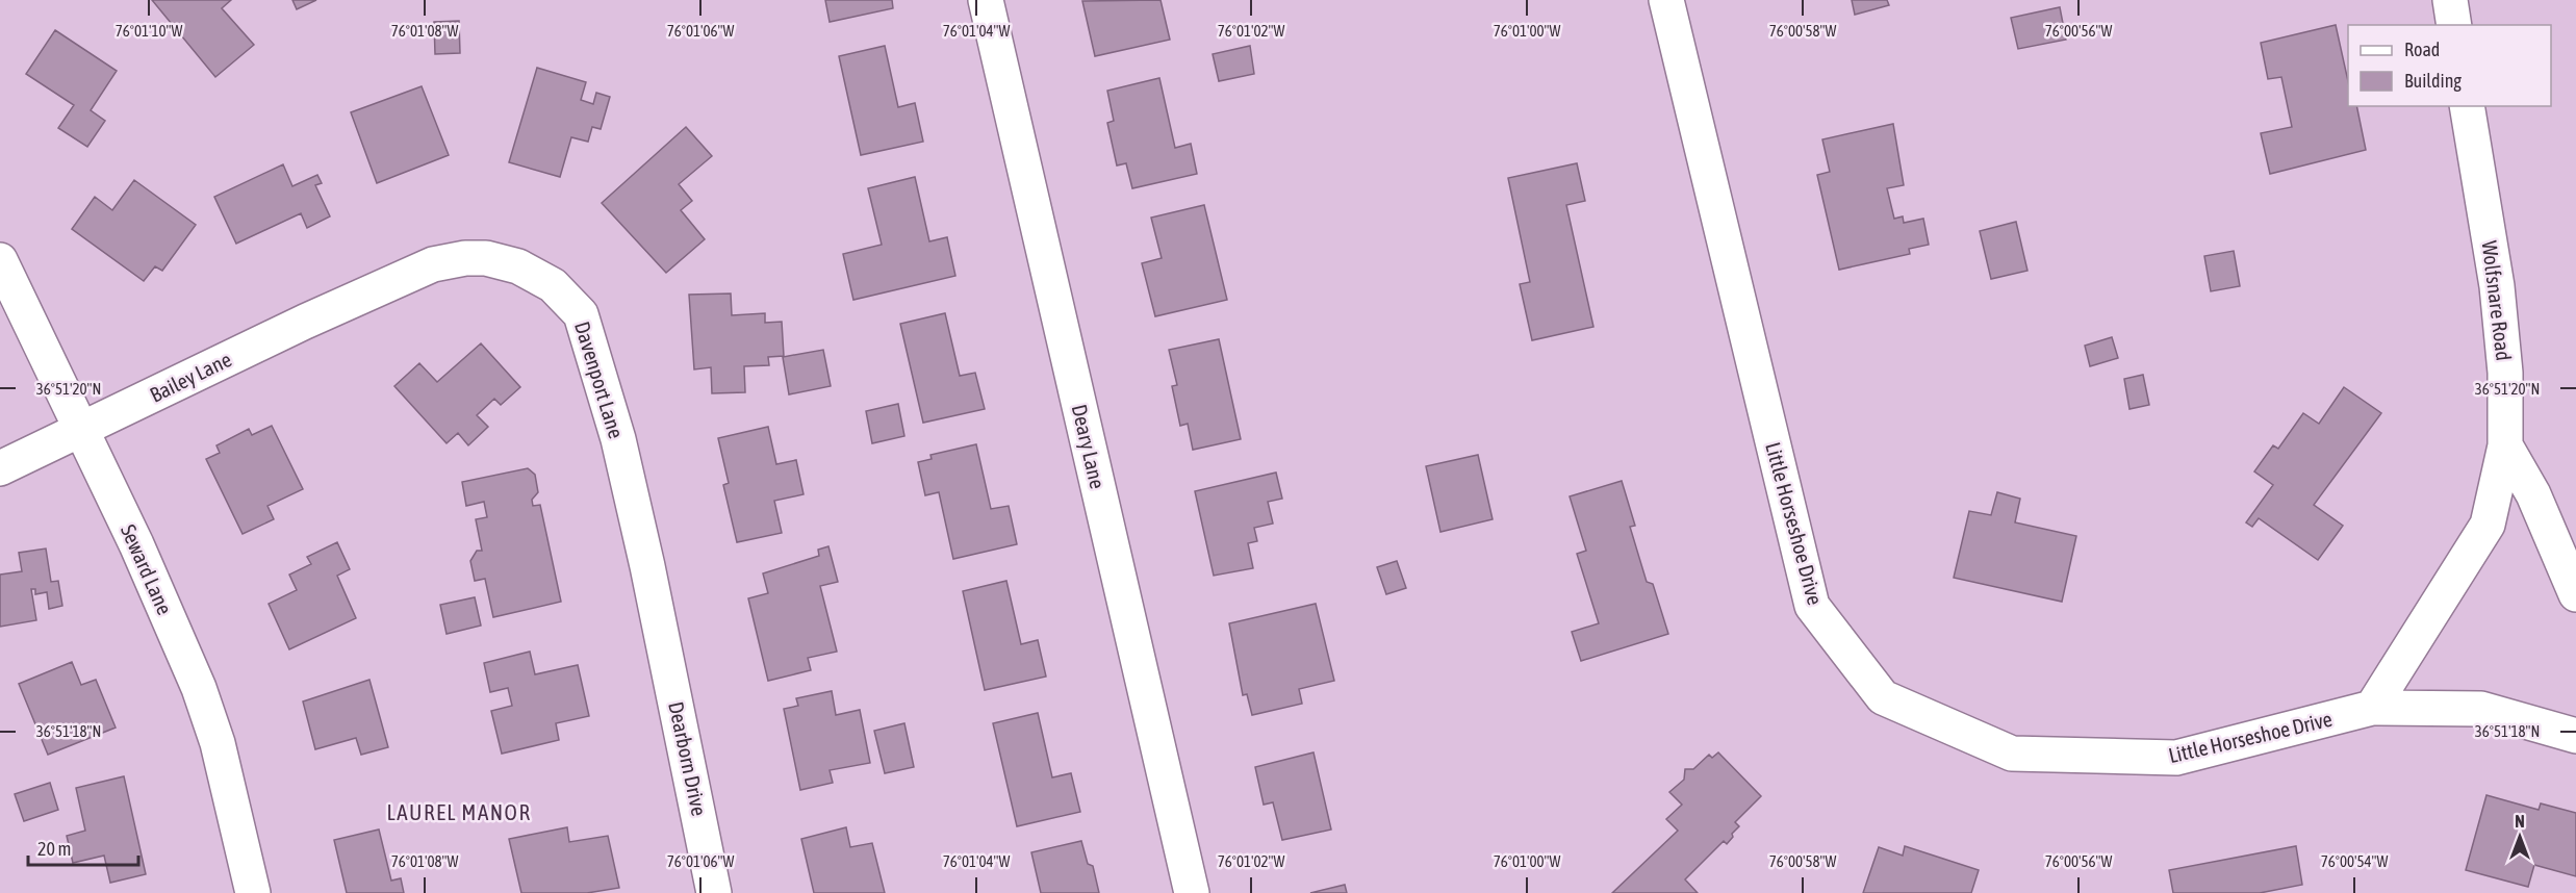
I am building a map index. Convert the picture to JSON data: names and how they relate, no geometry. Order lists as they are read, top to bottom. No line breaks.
{"streets":{"street":["Wolfsnare Road","Bailey Lane","Davenport Lane","Deary Lane","Little Horseshoe Drive","Seward Lane","Dearborn Drive"]},"crossings":[["Wolfsnare Road","Little Horseshoe Drive"],["Bailey Lane","Davenport Lane"],["Bailey Lane","Seward Lane"],["Davenport Lane","Dearborn Drive"]],"districts":["LAUREL MANOR"],"legend":["Road","Building"],"scale_bar":"20 m","north":"top","coordinates":["76°01'10\"W","76°01'08\"W","76°01'06\"W","76°01'04\"W","76°01'02\"W","76°01'00\"W","76°00'58\"W","76°00'56\"W","36°51'20\"N","36°51'18\"N","76°00'54\"W"]}
